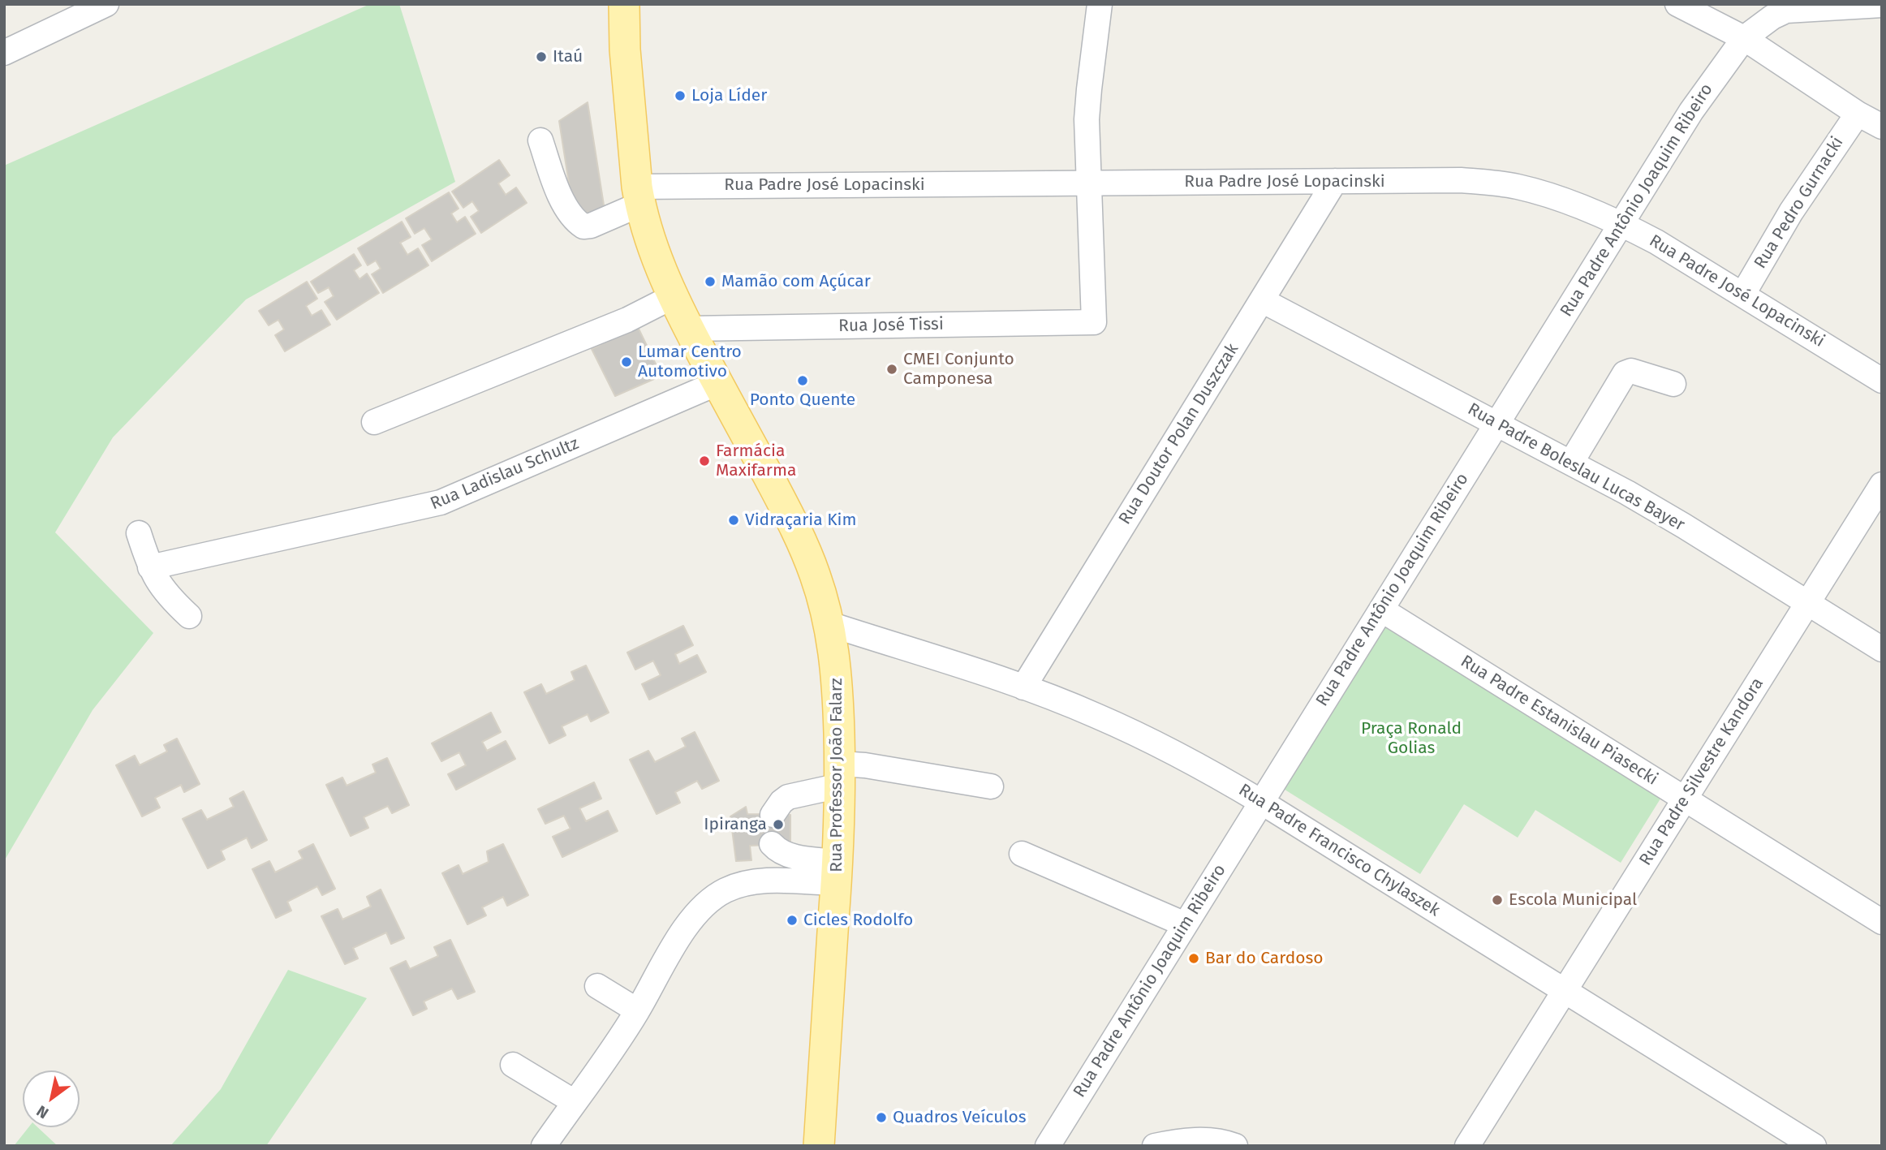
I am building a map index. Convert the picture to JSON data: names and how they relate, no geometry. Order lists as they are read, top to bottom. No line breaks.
{"streets":{"main road":["Rua Professor João Falarz"],"street":["Rua Padre José Lopacinski","Rua Padre Antônio Joaquim Ribeiro","Rua Pedro Gurnacki","Rua José Tissi","Rua Doutor Polan Duszczak","Rua Padre Boleslau Lucas Bayer","Rua Ladislau Schultz","Rua Padre Estanislau Piasecki","Rua Padre Silvestre Kandora","Rua Padre Francisco Chylaszek"]},"crossings":[["Rua Padre José Lopacinski","Rua Padre Antônio Joaquim Ribeiro"],["Rua Padre José Lopacinski","Rua Pedro Gurnacki"],["Rua Padre José Lopacinski","Rua José Tissi"],["Rua Padre José Lopacinski","Rua Doutor Polan Duszczak"],["Rua Padre José Lopacinski","Rua Professor João Falarz"],["Rua Padre Antônio Joaquim Ribeiro","Rua Padre Boleslau Lucas Bayer"],["Rua Padre Antônio Joaquim Ribeiro","Rua Padre Estanislau Piasecki"],["Rua Padre Antônio Joaquim Ribeiro","Rua Padre Francisco Chylaszek"],["Rua José Tissi","Rua Professor João Falarz"],["Rua Doutor Polan Duszczak","Rua Padre Boleslau Lucas Bayer"],["Rua Doutor Polan Duszczak","Rua Padre Francisco Chylaszek"],["Rua Padre Boleslau Lucas Bayer","Rua Padre Silvestre Kandora"],["Rua Ladislau Schultz","Rua Professor João Falarz"],["Rua Padre Estanislau Piasecki","Rua Padre Silvestre Kandora"],["Rua Padre Silvestre Kandora","Rua Padre Francisco Chylaszek"],["Rua Professor João Falarz","Rua Padre Francisco Chylaszek"]],"parks":["Praça Ronald Golias"],"places":["Itaú","Loja Líder","Mamão com Açúcar","Lumar Centro Automotivo","CMEI Conjunto Camponesa","Ponto Quente","Farmácia Maxifarma","Vidraçaria Kim","Ipiranga","Escola Municipal","Cicles Rodolfo","Bar do Cardoso","Quadros Veículos"],"north":"bottom left"}
